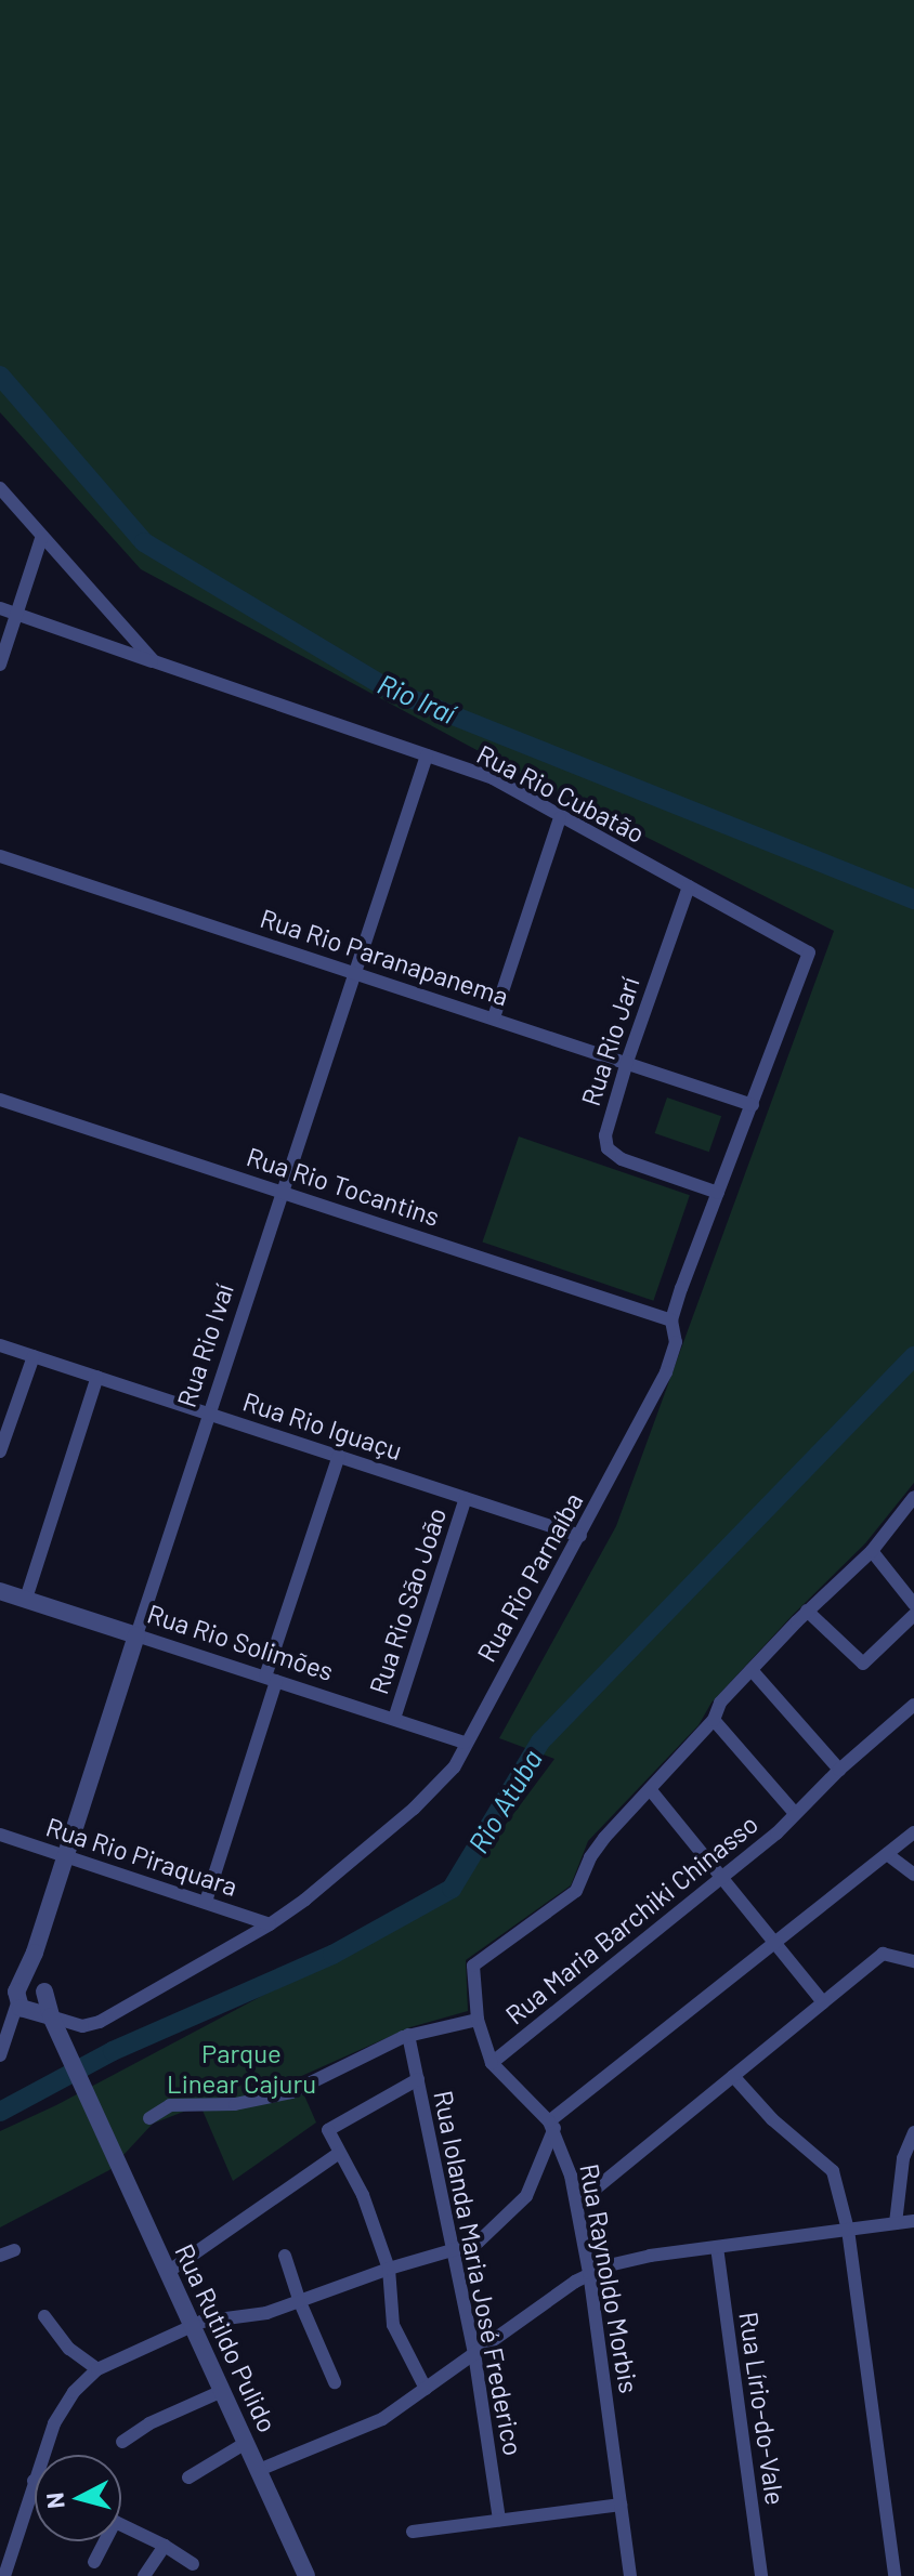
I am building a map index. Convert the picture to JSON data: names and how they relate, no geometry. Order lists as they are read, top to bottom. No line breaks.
{"streets":{"street":["Rua Rio Cubatão","Rua Rio Paranapanema","Rua Rio Jarí","Rua Rio Tocantins","Rua Rio Ivaí","Rua Rio Iguaçu","Rua Rio Parnaíba","Rua Rio São João","Rua Rio Solimões","Rua Rio Piraquara","Rua Maria Barchiki Chinasso","Rua Iolanda Maria José Frederico","Rua Raynoldo Morbis","Rua Rutildo Pulido","Rua Lírio-do-Vale"]},"crossings":[["Rua Rio Cubatão","Rua Rio Jarí"],["Rua Rio Cubatão","Rua Rio Ivaí"],["Rua Rio Cubatão","Rua Rio Parnaíba"],["Rua Rio Paranapanema","Rua Rio Jarí"],["Rua Rio Paranapanema","Rua Rio Ivaí"],["Rua Rio Paranapanema","Rua Rio Parnaíba"],["Rua Rio Jarí","Rua Rio Parnaíba"],["Rua Rio Tocantins","Rua Rio Ivaí"],["Rua Rio Tocantins","Rua Rio Parnaíba"],["Rua Rio Ivaí","Rua Rio Iguaçu"],["Rua Rio Ivaí","Rua Rio Parnaíba"],["Rua Rio Ivaí","Rua Rio Solimões"],["Rua Rio Ivaí","Rua Rio Piraquara"],["Rua Rio Ivaí","Rua Rutildo Pulido"],["Rua Rio Iguaçu","Rua Rio Parnaíba"],["Rua Rio Iguaçu","Rua Rio São João"],["Rua Rio Parnaíba","Rua Rio Solimões"],["Rua Rio Parnaíba","Rua Rio Piraquara"],["Rua Rio São João","Rua Rio Solimões"],["Rua Maria Barchiki Chinasso","Rua Raynoldo Morbis"]],"water":["Rio Iraí","Rio Atuba"],"parks":["Parque Linear Cajuru"],"north":"left"}
